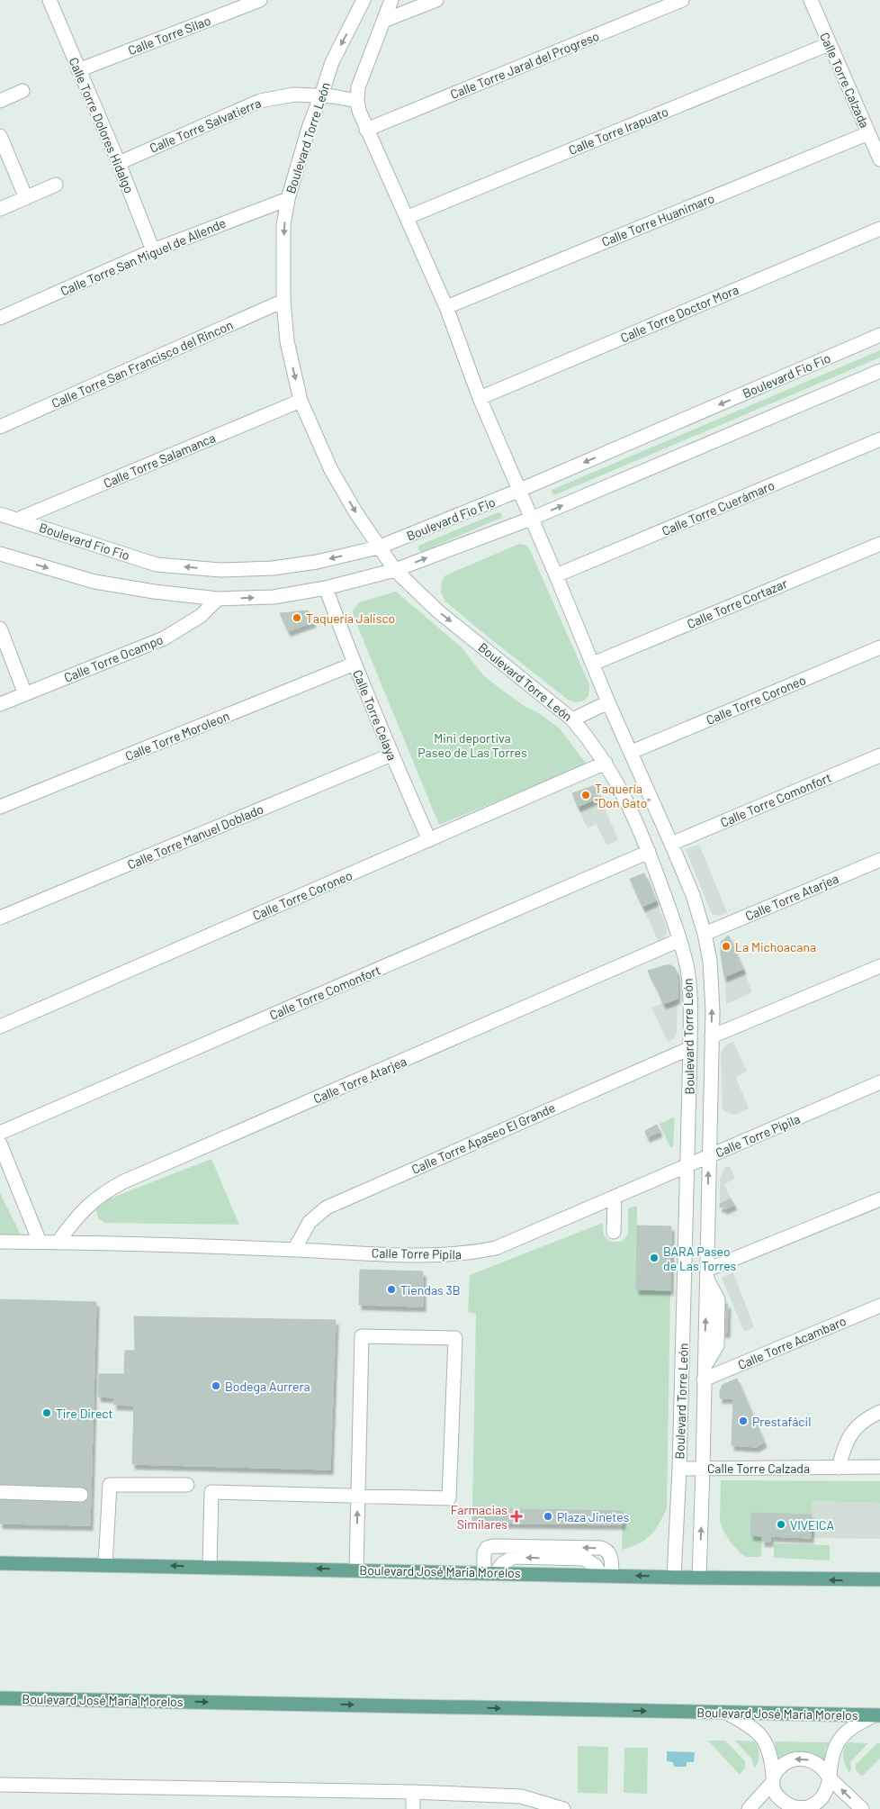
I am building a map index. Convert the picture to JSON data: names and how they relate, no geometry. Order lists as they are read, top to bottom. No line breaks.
{"streets":{"main road":["Boulevard José María Morelos"],"street":["Calle Torre Silao","Calle Torre Jaral del Progreso","Calle Torre Calzada","Calle Torre Dolores Hidalgo","Calle Torre Salvatierra","Calle Torre Irapuato","Boulevard Torre León","Calle Torre Huanimaro","Calle Torre San Miguel de Allende","Calle Torre Doctor Mora","Calle Torre San Francisco del Rincon","Boulevard Fio Fio","Calle Torre Salamanca","Calle Torre Cuerámaro","Calle Torre Cortazar","Calle Torre Ocampo","Calle Torre Coroneo","Calle Torre Celaya","Calle Torre Moroleon","Calle Torre Comonfort","Calle Torre Manuel Doblado","Calle Torre Atarjea","Calle Torre Pípila","Calle Torre Apaseo El Grande","Calle Torre Acambaro"]},"crossings":[["Calle Torre Silao","Calle Torre Dolores Hidalgo"],["Calle Torre Jaral del Progreso","Boulevard Torre León"],["Calle Torre Calzada","Calle Torre Irapuato"],["Calle Torre Calzada","Boulevard Torre León"],["Calle Torre Calzada","Calle Torre Huanimaro"],["Calle Torre Dolores Hidalgo","Calle Torre Salvatierra"],["Calle Torre Dolores Hidalgo","Calle Torre San Miguel de Allende"],["Calle Torre Salvatierra","Boulevard Torre León"],["Calle Torre Irapuato","Boulevard Torre León"],["Boulevard Torre León","Calle Torre Huanimaro"],["Boulevard Torre León","Calle Torre San Miguel de Allende"],["Boulevard Torre León","Calle Torre Doctor Mora"],["Boulevard Torre León","Calle Torre San Francisco del Rincon"],["Boulevard Torre León","Boulevard Fio Fio"],["Boulevard Torre León","Calle Torre Salamanca"],["Boulevard Torre León","Calle Torre Cuerámaro"],["Boulevard Torre León","Calle Torre Cortazar"],["Boulevard Torre León","Calle Torre Coroneo"],["Boulevard Torre León","Calle Torre Comonfort"],["Boulevard Torre León","Calle Torre Atarjea"],["Boulevard Torre León","Calle Torre Pípila"],["Boulevard Torre León","Calle Torre Apaseo El Grande"],["Boulevard Torre León","Calle Torre Acambaro"],["Boulevard Torre León","Boulevard José María Morelos"],["Boulevard Fio Fio","Calle Torre Salamanca"],["Calle Torre Coroneo","Calle Torre Celaya"],["Calle Torre Celaya","Calle Torre Moroleon"],["Calle Torre Celaya","Calle Torre Manuel Doblado"],["Calle Torre Atarjea","Calle Torre Pípila"],["Calle Torre Pípila","Calle Torre Apaseo El Grande"]],"parks":["Mini deportiva Paseo de Las Torres"],"places":{"other":["Taquería Jalisco","Taquería \"Don Gato\"","La Michoacana","BARA Paseo de Las Torres","Tiendas 3B","Bodega Aurrera","Tire Direct","Prestafácil","Plaza Jinetes","VIVEICA"],"health":["Farmacias Similares"]}}
